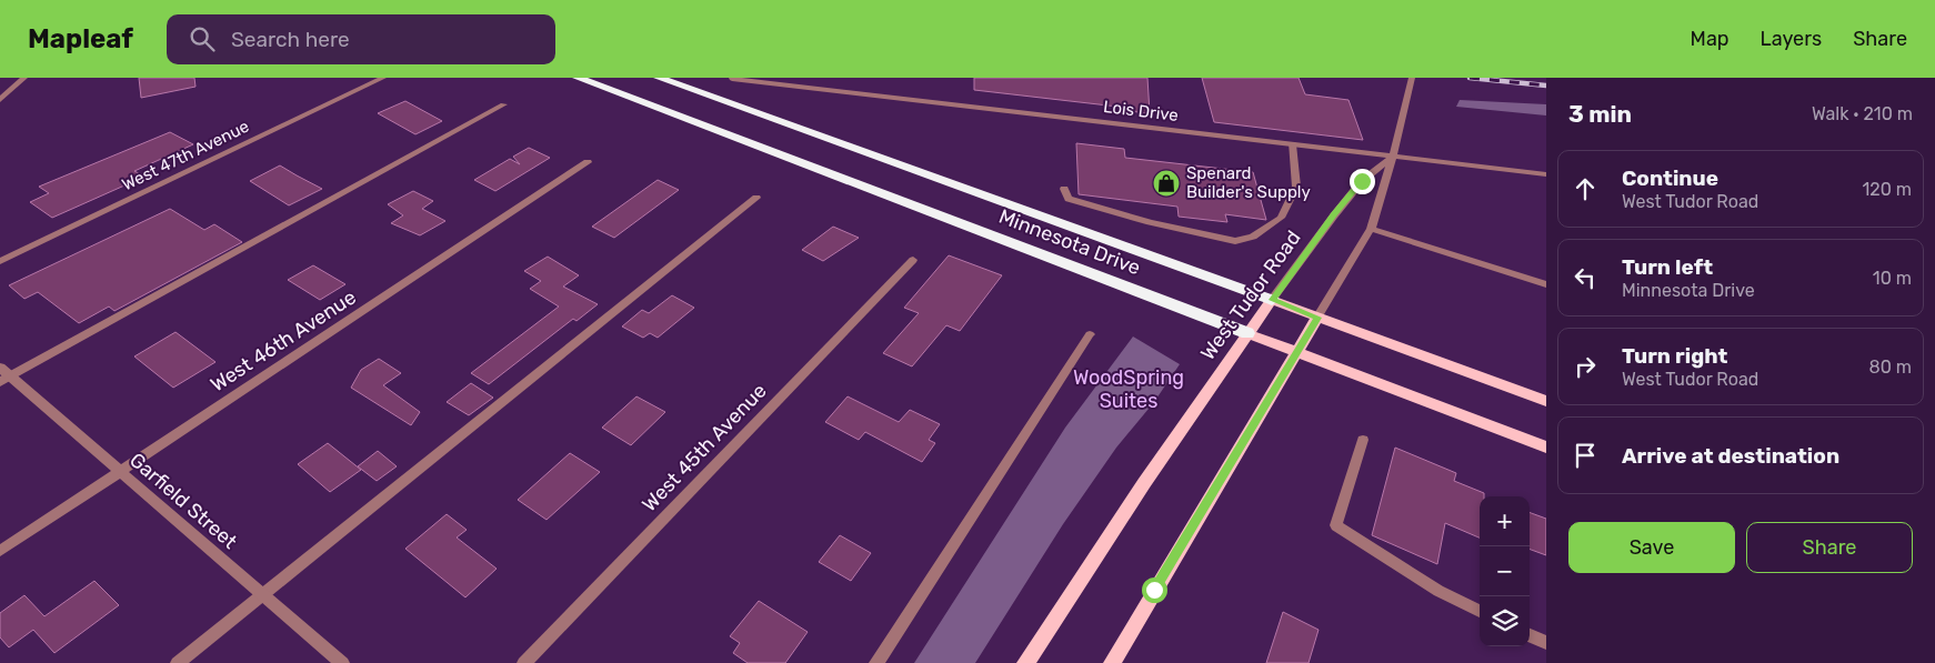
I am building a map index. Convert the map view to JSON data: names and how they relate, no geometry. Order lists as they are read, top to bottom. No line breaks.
{"streets":{"highway":["Minnesota Drive"],"main road":["West Tudor Road"],"street":["Lois Drive","West 47th Avenue","West 46th Avenue","West 45th Avenue","Garfield Street"]},"crossings":[["Lois Drive","West Tudor Road"],["Minnesota Drive","West Tudor Road"],["West 46th Avenue","Garfield Street"]],"parks":["WoodSpring Suites"],"places":{"shop":["Spenard Builder's Supply"]},"page":{"header":"Mapleaf","search":"Search here","nav":["Map","Layers","Share"],"heading":["3 min","Walk · 210 m"],"list":[["Continue","West Tudor Road","120 m"],["Turn left","Minnesota Drive","10 m"],["Turn right","West Tudor Road","80 m"],"Arrive at destination"],"map_buttons":["+","−"],"buttons":["Save","Share"]}}
